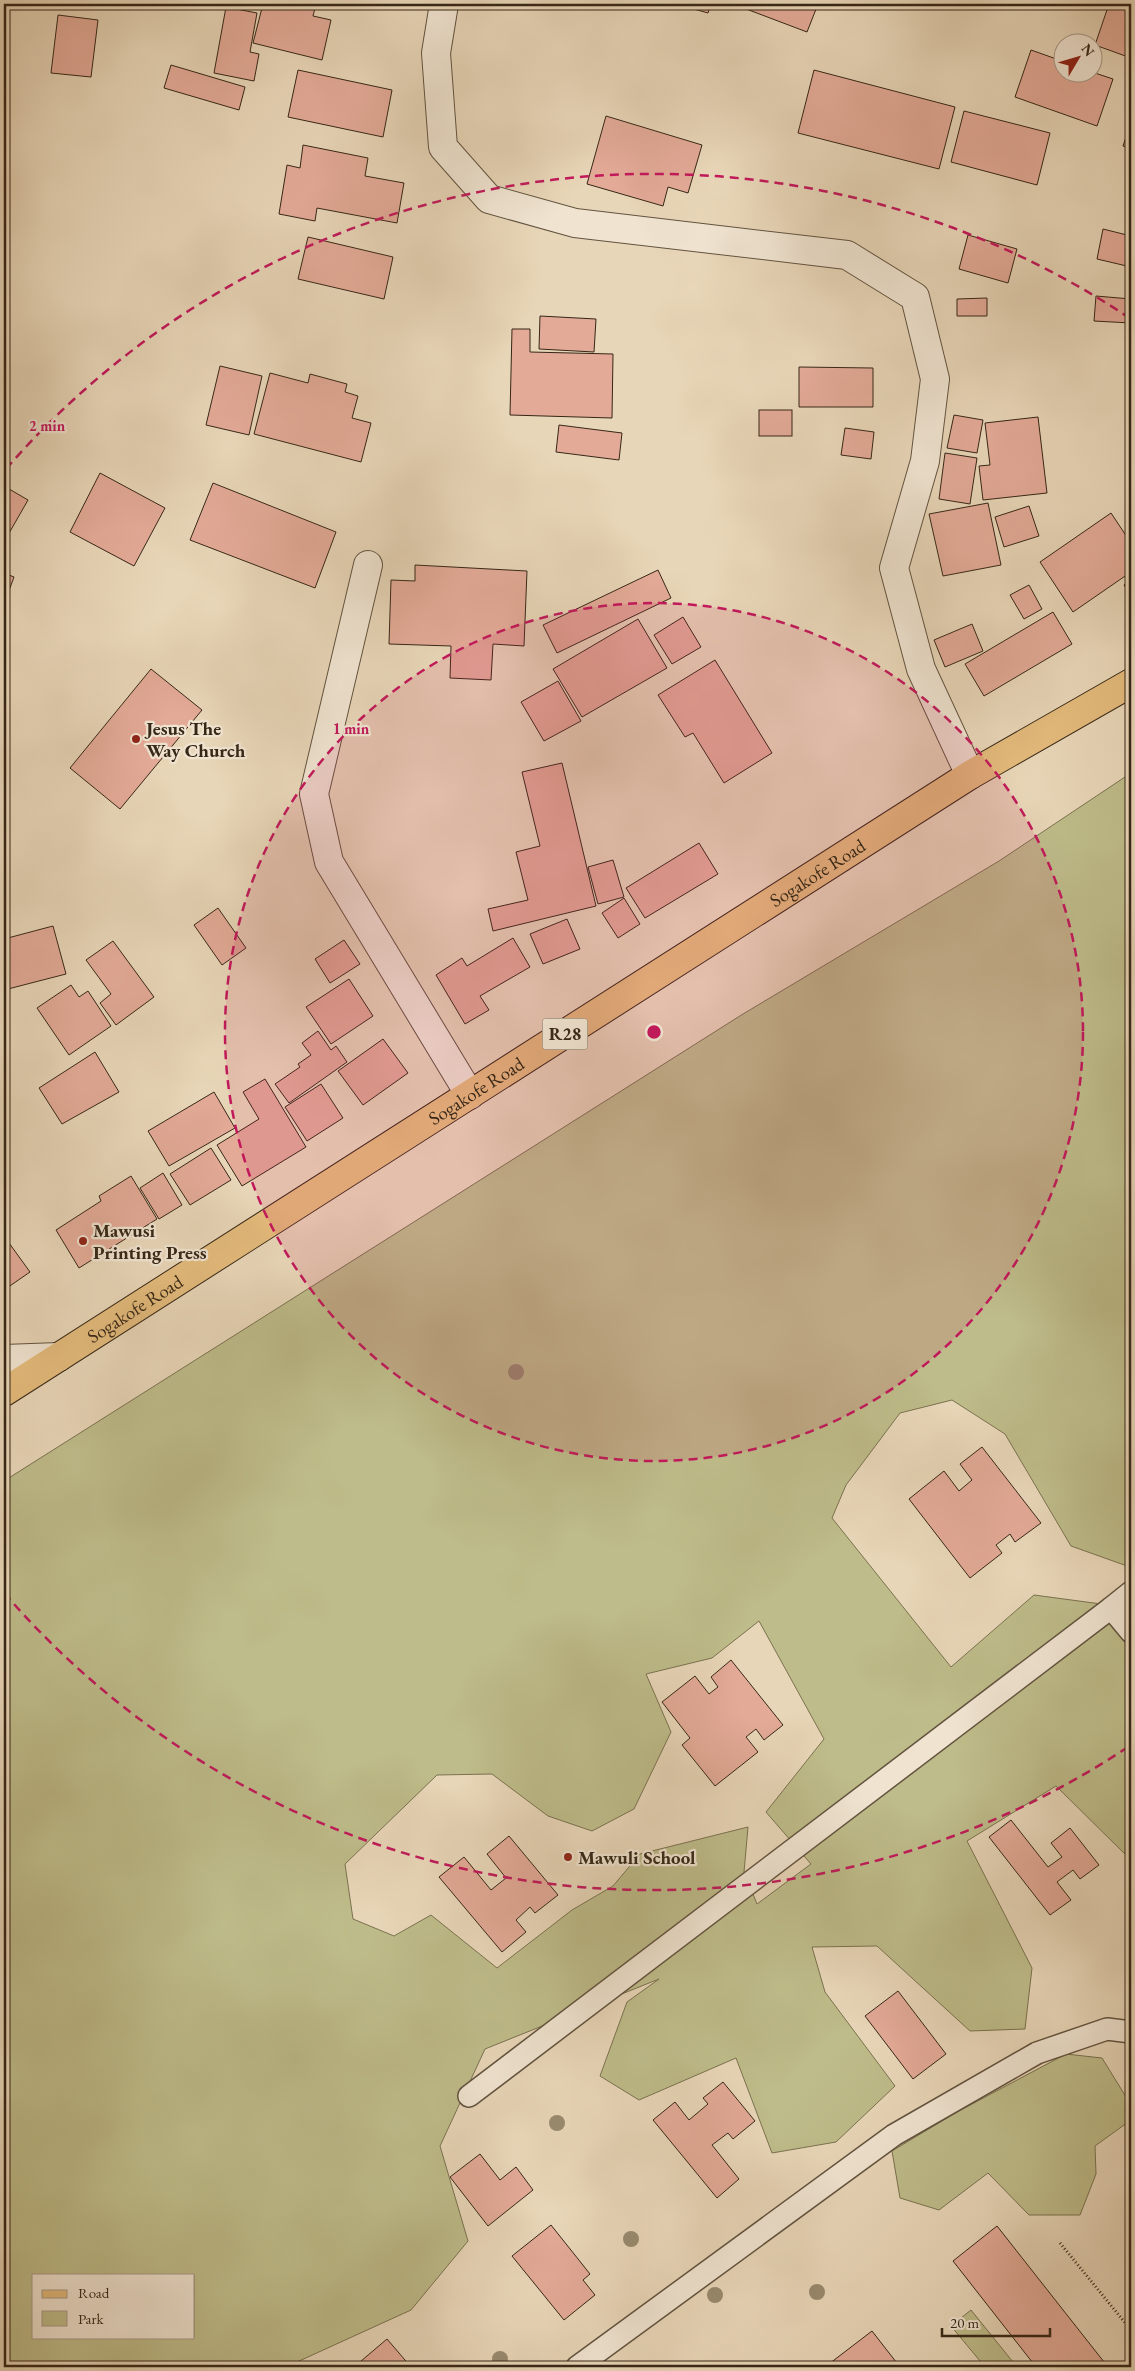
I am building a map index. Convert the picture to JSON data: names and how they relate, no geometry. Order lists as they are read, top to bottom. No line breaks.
{"streets":{"main road":["Sogakofe Road","R28"]},"places":["Jesus The Way Church","Mawusi Printing Press","Mawuli School"],"legend":["Road","Park"],"scale_bar":"20 m","north":"top right","rings":["2 min","1 min"]}
